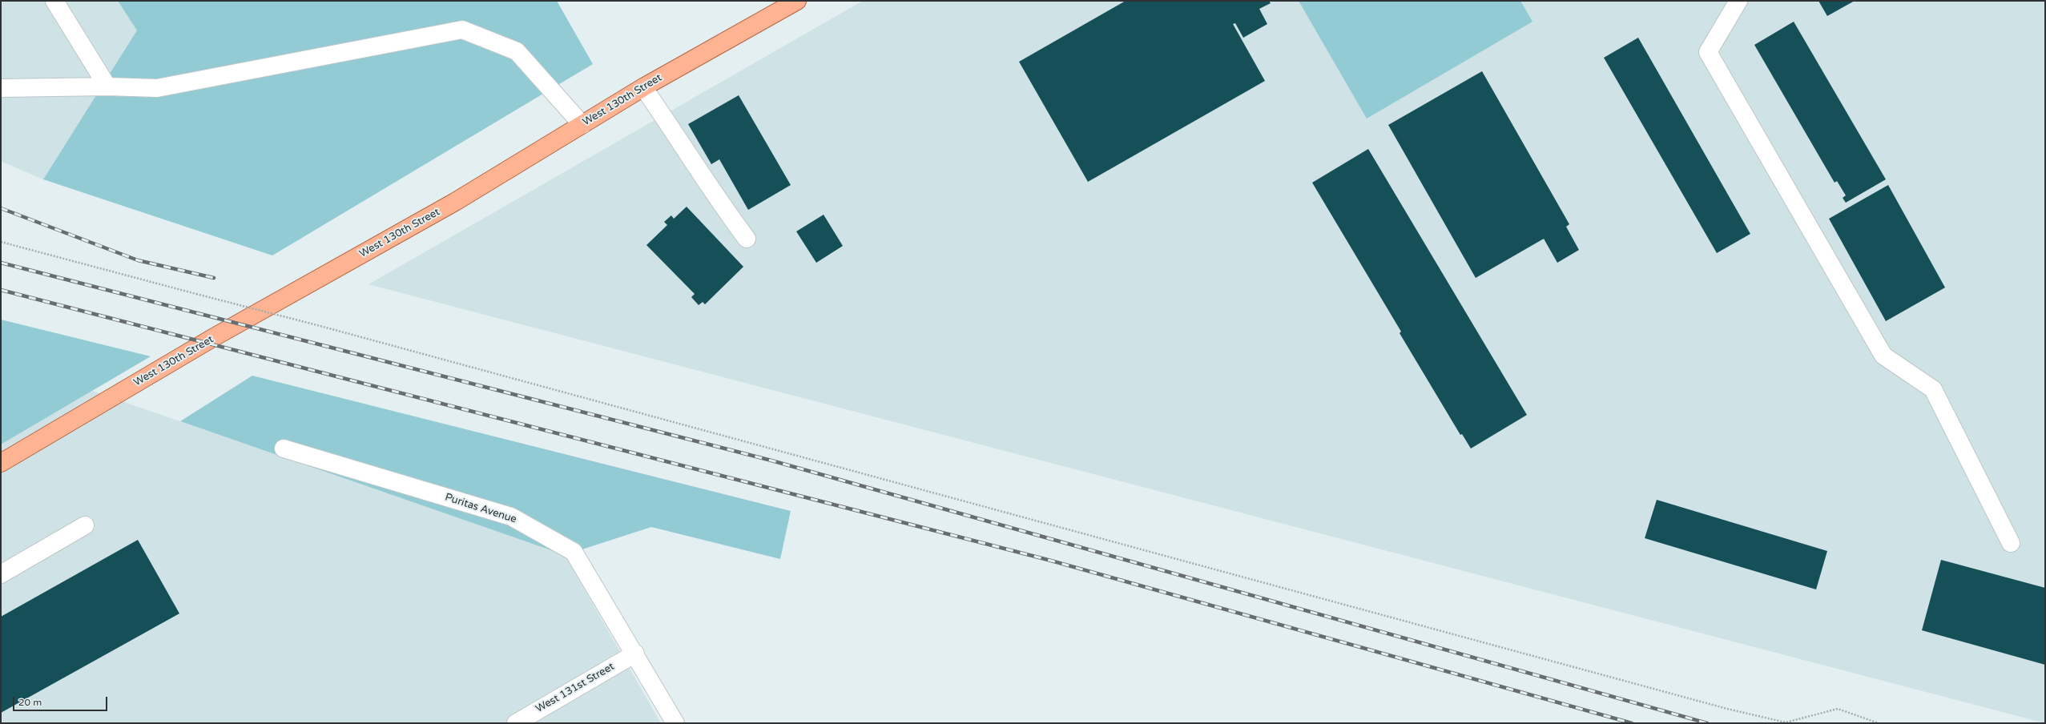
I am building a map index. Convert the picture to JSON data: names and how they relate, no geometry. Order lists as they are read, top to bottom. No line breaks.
{"streets":{"main road":["West 130th Street"],"street":["Puritas Avenue","West 131st Street"]},"crossings":[["Puritas Avenue","West 131st Street"]],"scale_bar":"20 m"}
